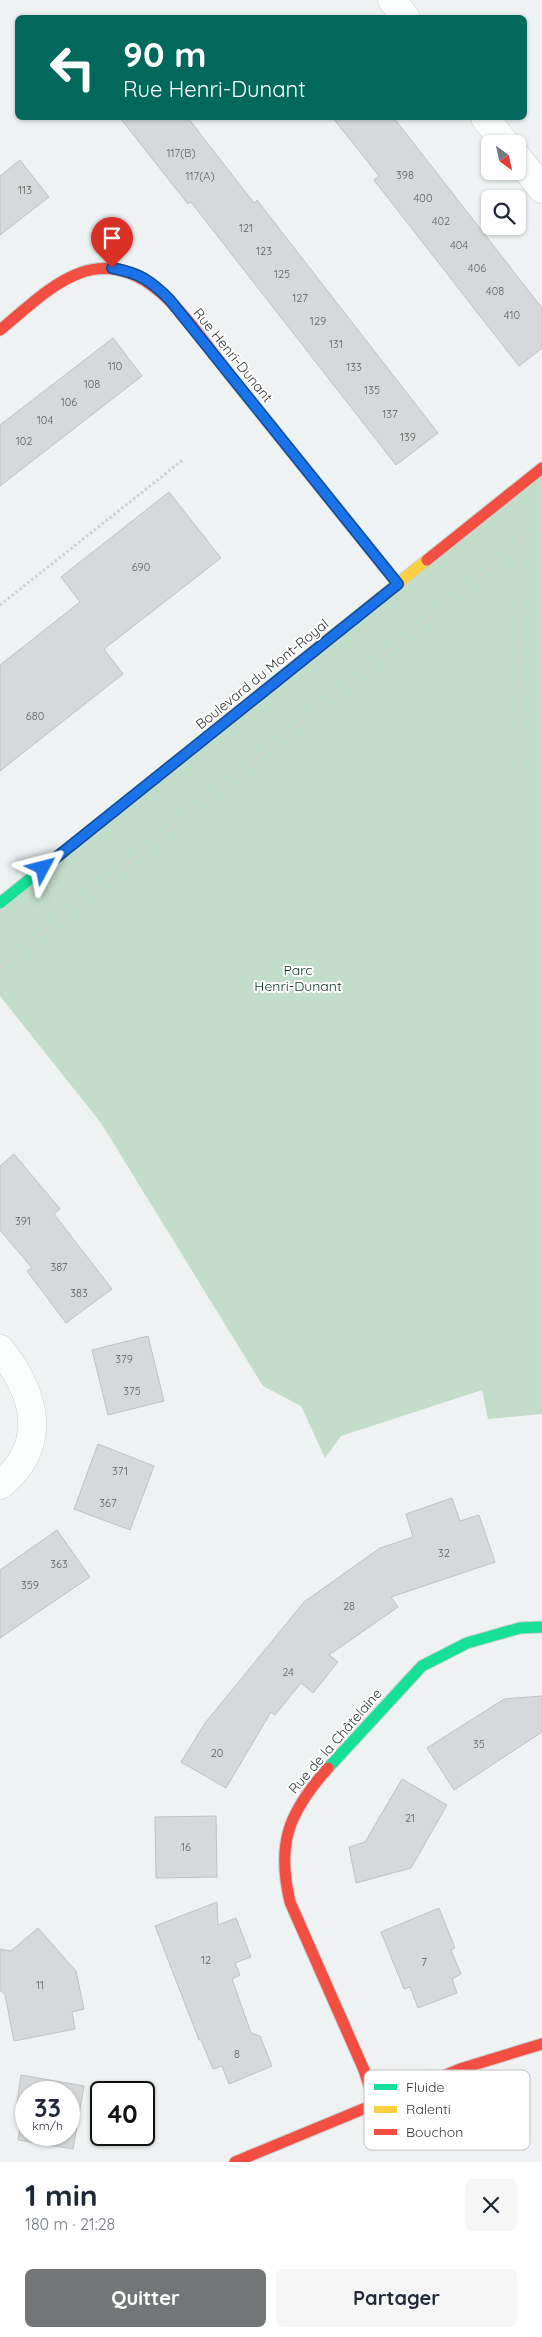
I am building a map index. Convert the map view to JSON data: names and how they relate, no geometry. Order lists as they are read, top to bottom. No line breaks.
{"streets":{"street":["Rue Henri-Dunant","Boulevard du Mont-Royal","Rue de la Châtelaine"]},"crossings":[["Rue Henri-Dunant","Boulevard du Mont-Royal"]],"parks":["Parc Henri-Dunant"],"house_numbers":["117(B)","398","117(A)","113","400","402","121","404","123","406","125","408","127","410","129","131","110","133","108","135","106","137","104","139","102","690","680","391","387","383","379","375","371","367","32","363","359","28","24","35","20","21","16","12","7","11","8"],"legend":["Fluide","Ralenti","Bouchon"],"north":"bottom right","page":{"turn":["90 m","Rue Henri-Dunant"],"speed":"33 km/h","limit":"40","heading":["1 min","180 m · 21:28"],"buttons":["Quitter","Partager"]}}
